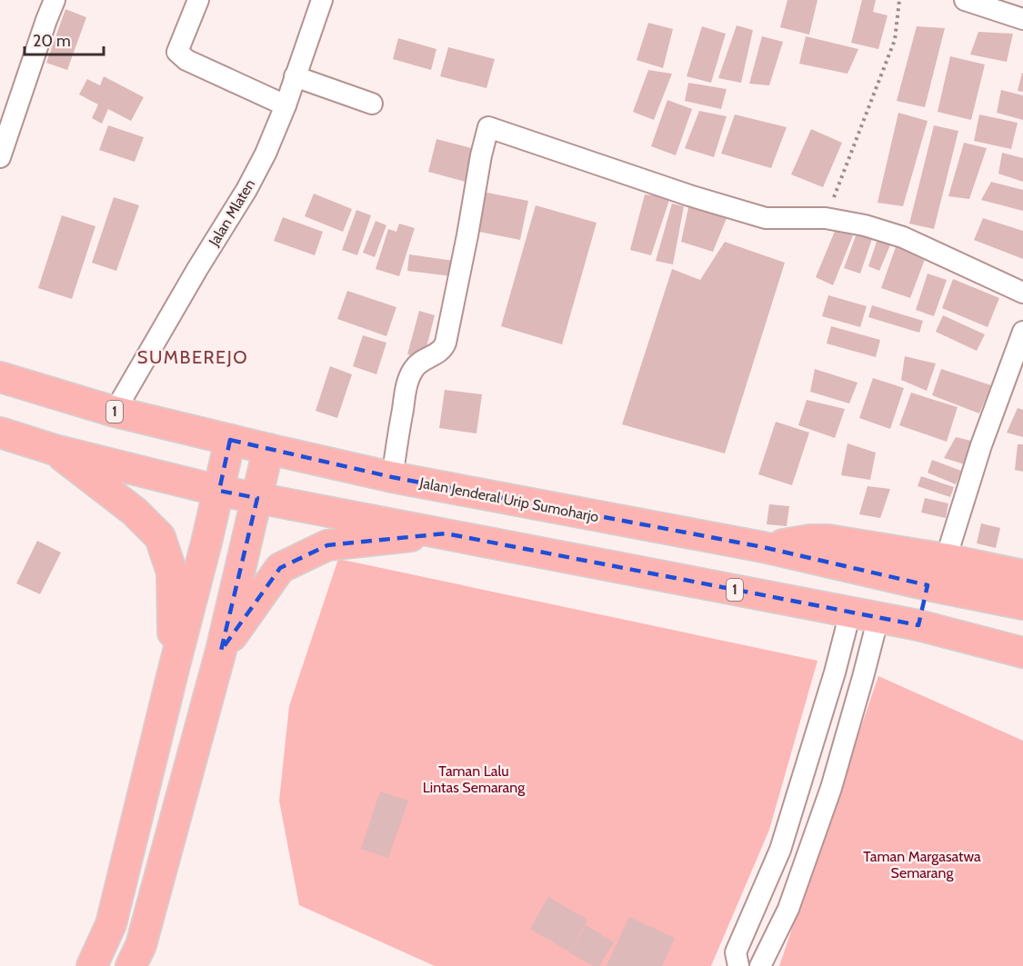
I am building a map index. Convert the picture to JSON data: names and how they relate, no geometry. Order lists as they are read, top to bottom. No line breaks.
{"streets":{"highway":["1","Jalan Jenderal Urip Sumoharjo"],"street":["Jalan Mlaten"]},"crossings":[["Jalan Mlaten","Jalan Jenderal Urip Sumoharjo"]],"districts":["SUMBEREJO"],"parks":["Taman Lalu Lintas Semarang","Taman Margasatwa Semarang"],"scale_bar":"20 m"}
